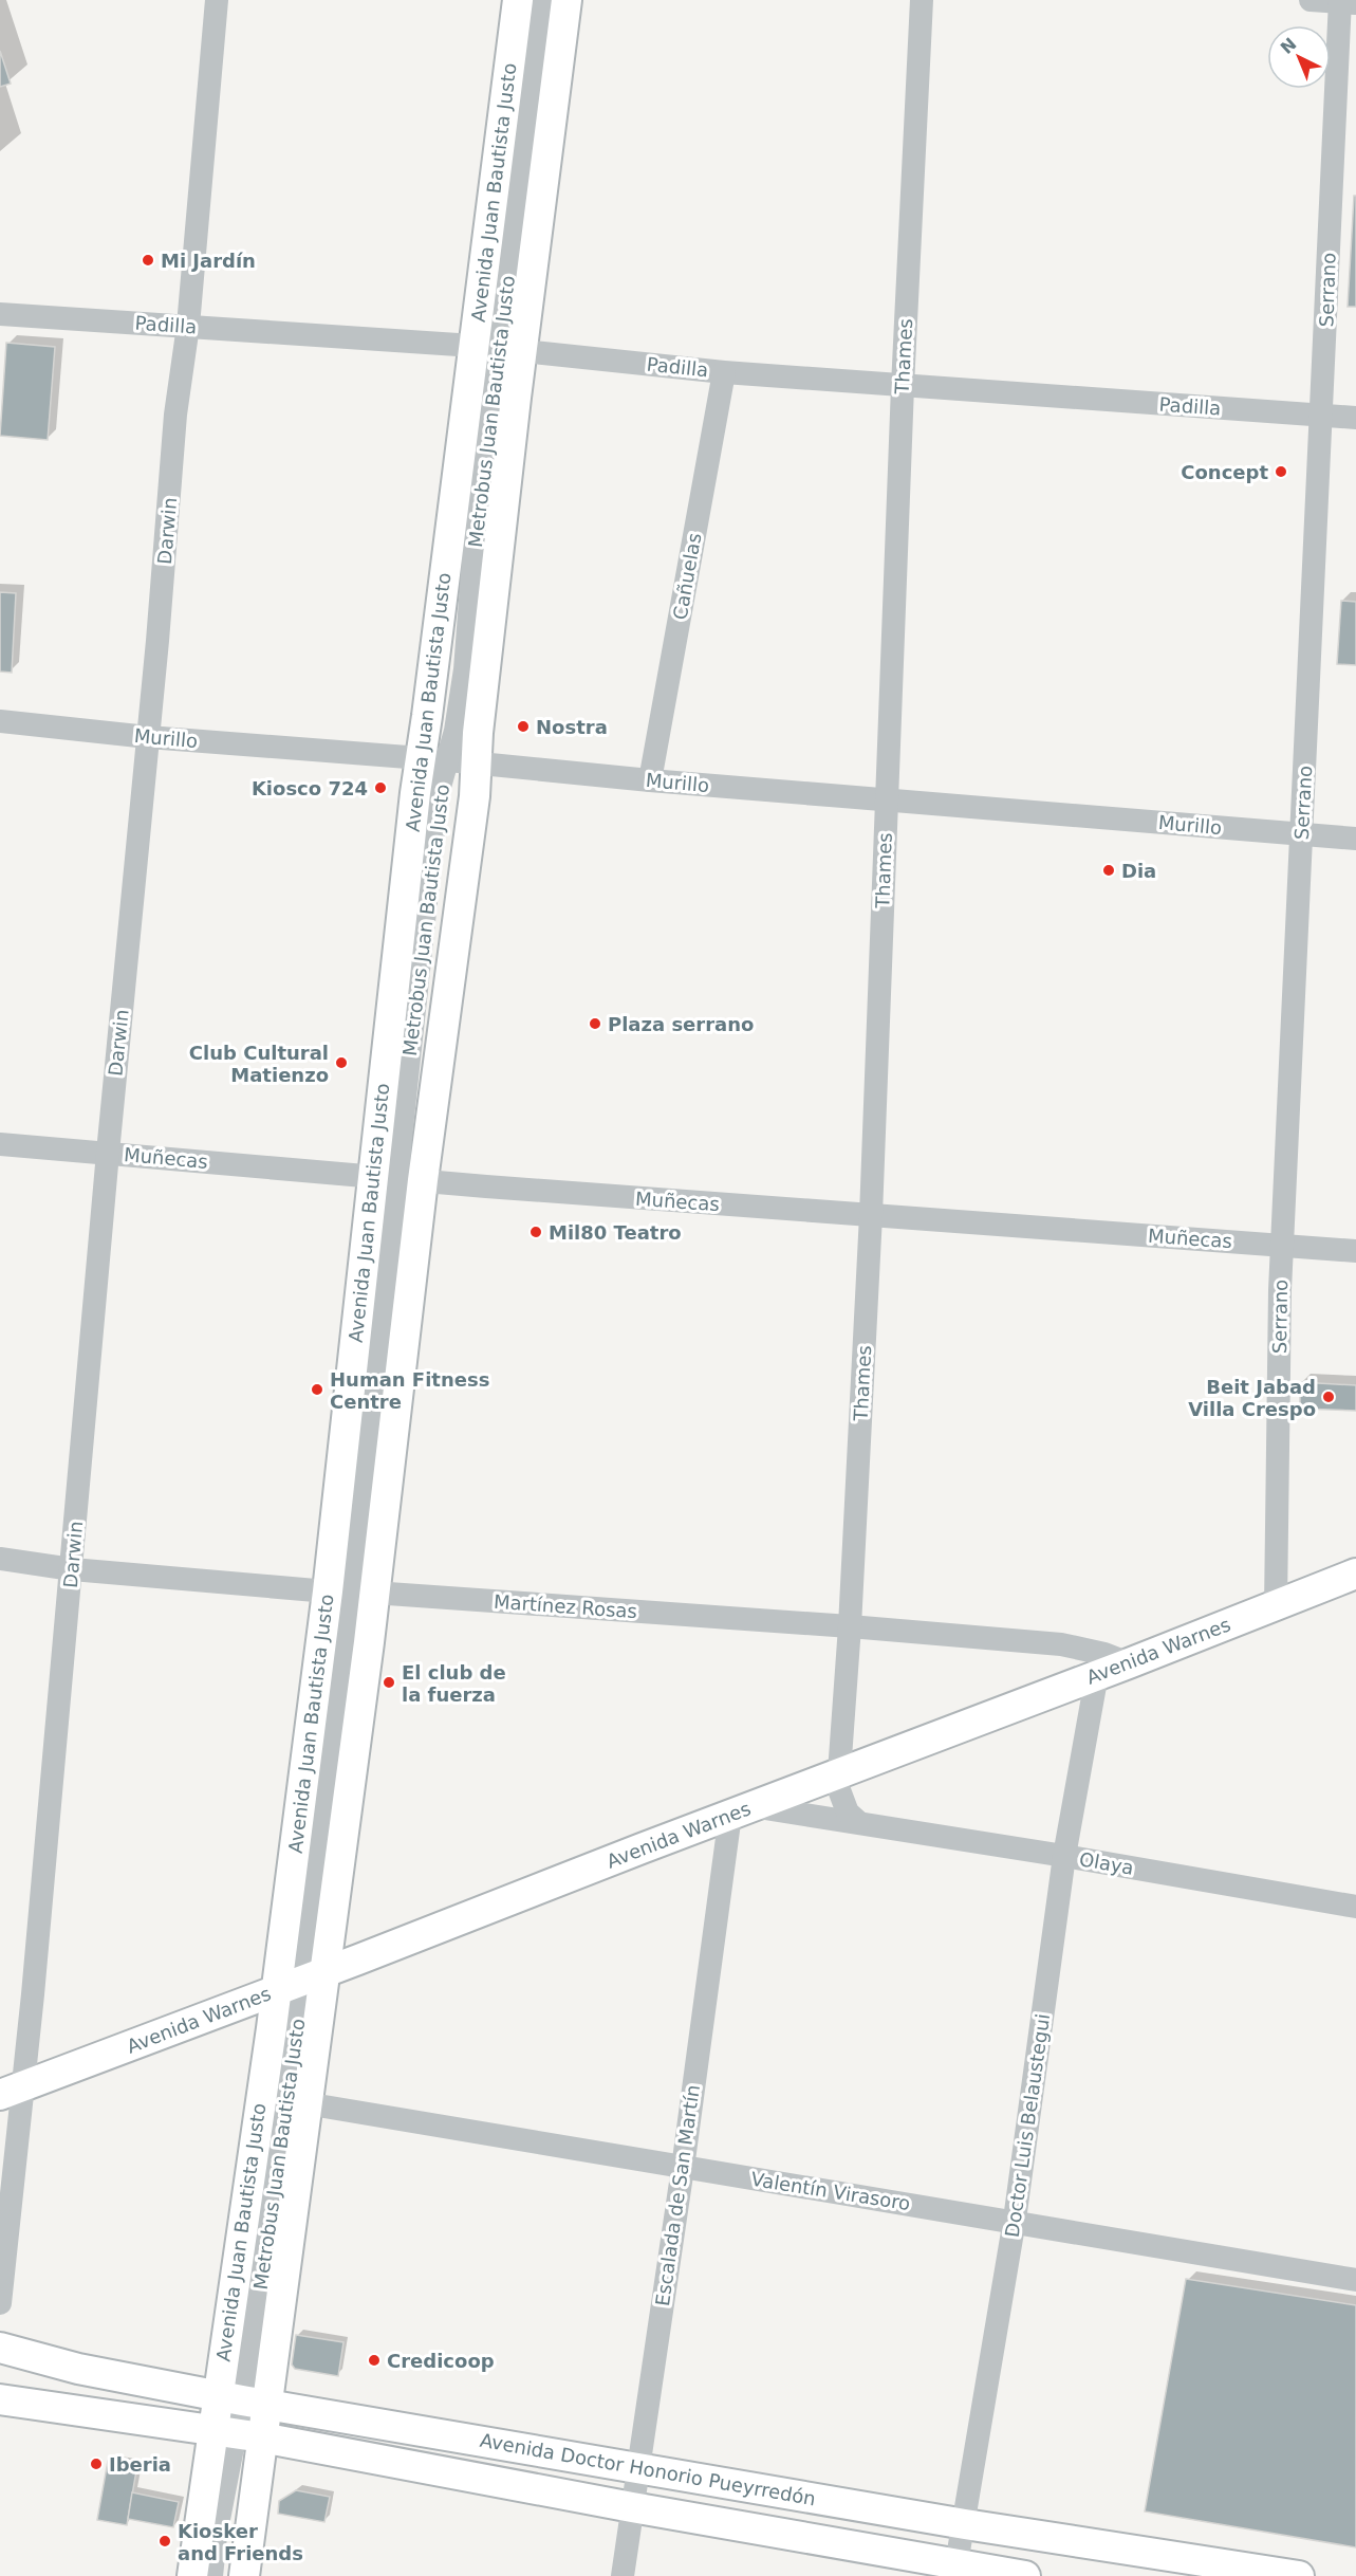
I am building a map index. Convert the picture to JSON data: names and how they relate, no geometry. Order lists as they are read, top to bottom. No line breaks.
{"streets":{"main road":["Avenida Juan Bautista Justo","Avenida Warnes","Avenida Doctor Honorio Pueyrredón"],"street":["Serrano","Padilla","Thames","Metrobus Juan Bautista Justo","Darwin","Cañuelas","Murillo","Muñecas","Martínez Rosas","Olaya","Doctor Luis Belaustegui","Valentín Virasoro","Escalada de San Martín"]},"crossings":[["Avenida Juan Bautista Justo","Padilla"],["Avenida Juan Bautista Justo","Metrobus Juan Bautista Justo"],["Avenida Juan Bautista Justo","Murillo"],["Avenida Juan Bautista Justo","Muñecas"],["Avenida Juan Bautista Justo","Martínez Rosas"],["Avenida Juan Bautista Justo","Avenida Warnes"],["Avenida Juan Bautista Justo","Valentín Virasoro"],["Avenida Juan Bautista Justo","Avenida Doctor Honorio Pueyrredón"],["Serrano","Padilla"],["Serrano","Murillo"],["Serrano","Muñecas"],["Serrano","Avenida Warnes"],["Padilla","Thames"],["Padilla","Metrobus Juan Bautista Justo"],["Padilla","Darwin"],["Padilla","Cañuelas"],["Thames","Murillo"],["Thames","Muñecas"],["Thames","Martínez Rosas"],["Thames","Avenida Warnes"],["Darwin","Murillo"],["Darwin","Muñecas"],["Darwin","Martínez Rosas"],["Darwin","Avenida Warnes"],["Cañuelas","Murillo"],["Martínez Rosas","Avenida Warnes"],["Avenida Warnes","Olaya"],["Avenida Warnes","Doctor Luis Belaustegui"],["Avenida Warnes","Escalada de San Martín"],["Olaya","Doctor Luis Belaustegui"],["Olaya","Escalada de San Martín"],["Doctor Luis Belaustegui","Valentín Virasoro"],["Doctor Luis Belaustegui","Avenida Doctor Honorio Pueyrredón"],["Valentín Virasoro","Escalada de San Martín"],["Escalada de San Martín","Avenida Doctor Honorio Pueyrredón"]],"places":["Mi Jardín","Concept","Nostra","Kiosco 724","Dia","Plaza serrano","Club Cultural Matienzo","Mil80 Teatro","Human Fitness Centre","Beit Jabad Villa Crespo","El club de la fuerza","Credicoop","Iberia","Kiosker and Friends"],"north":"top left"}
